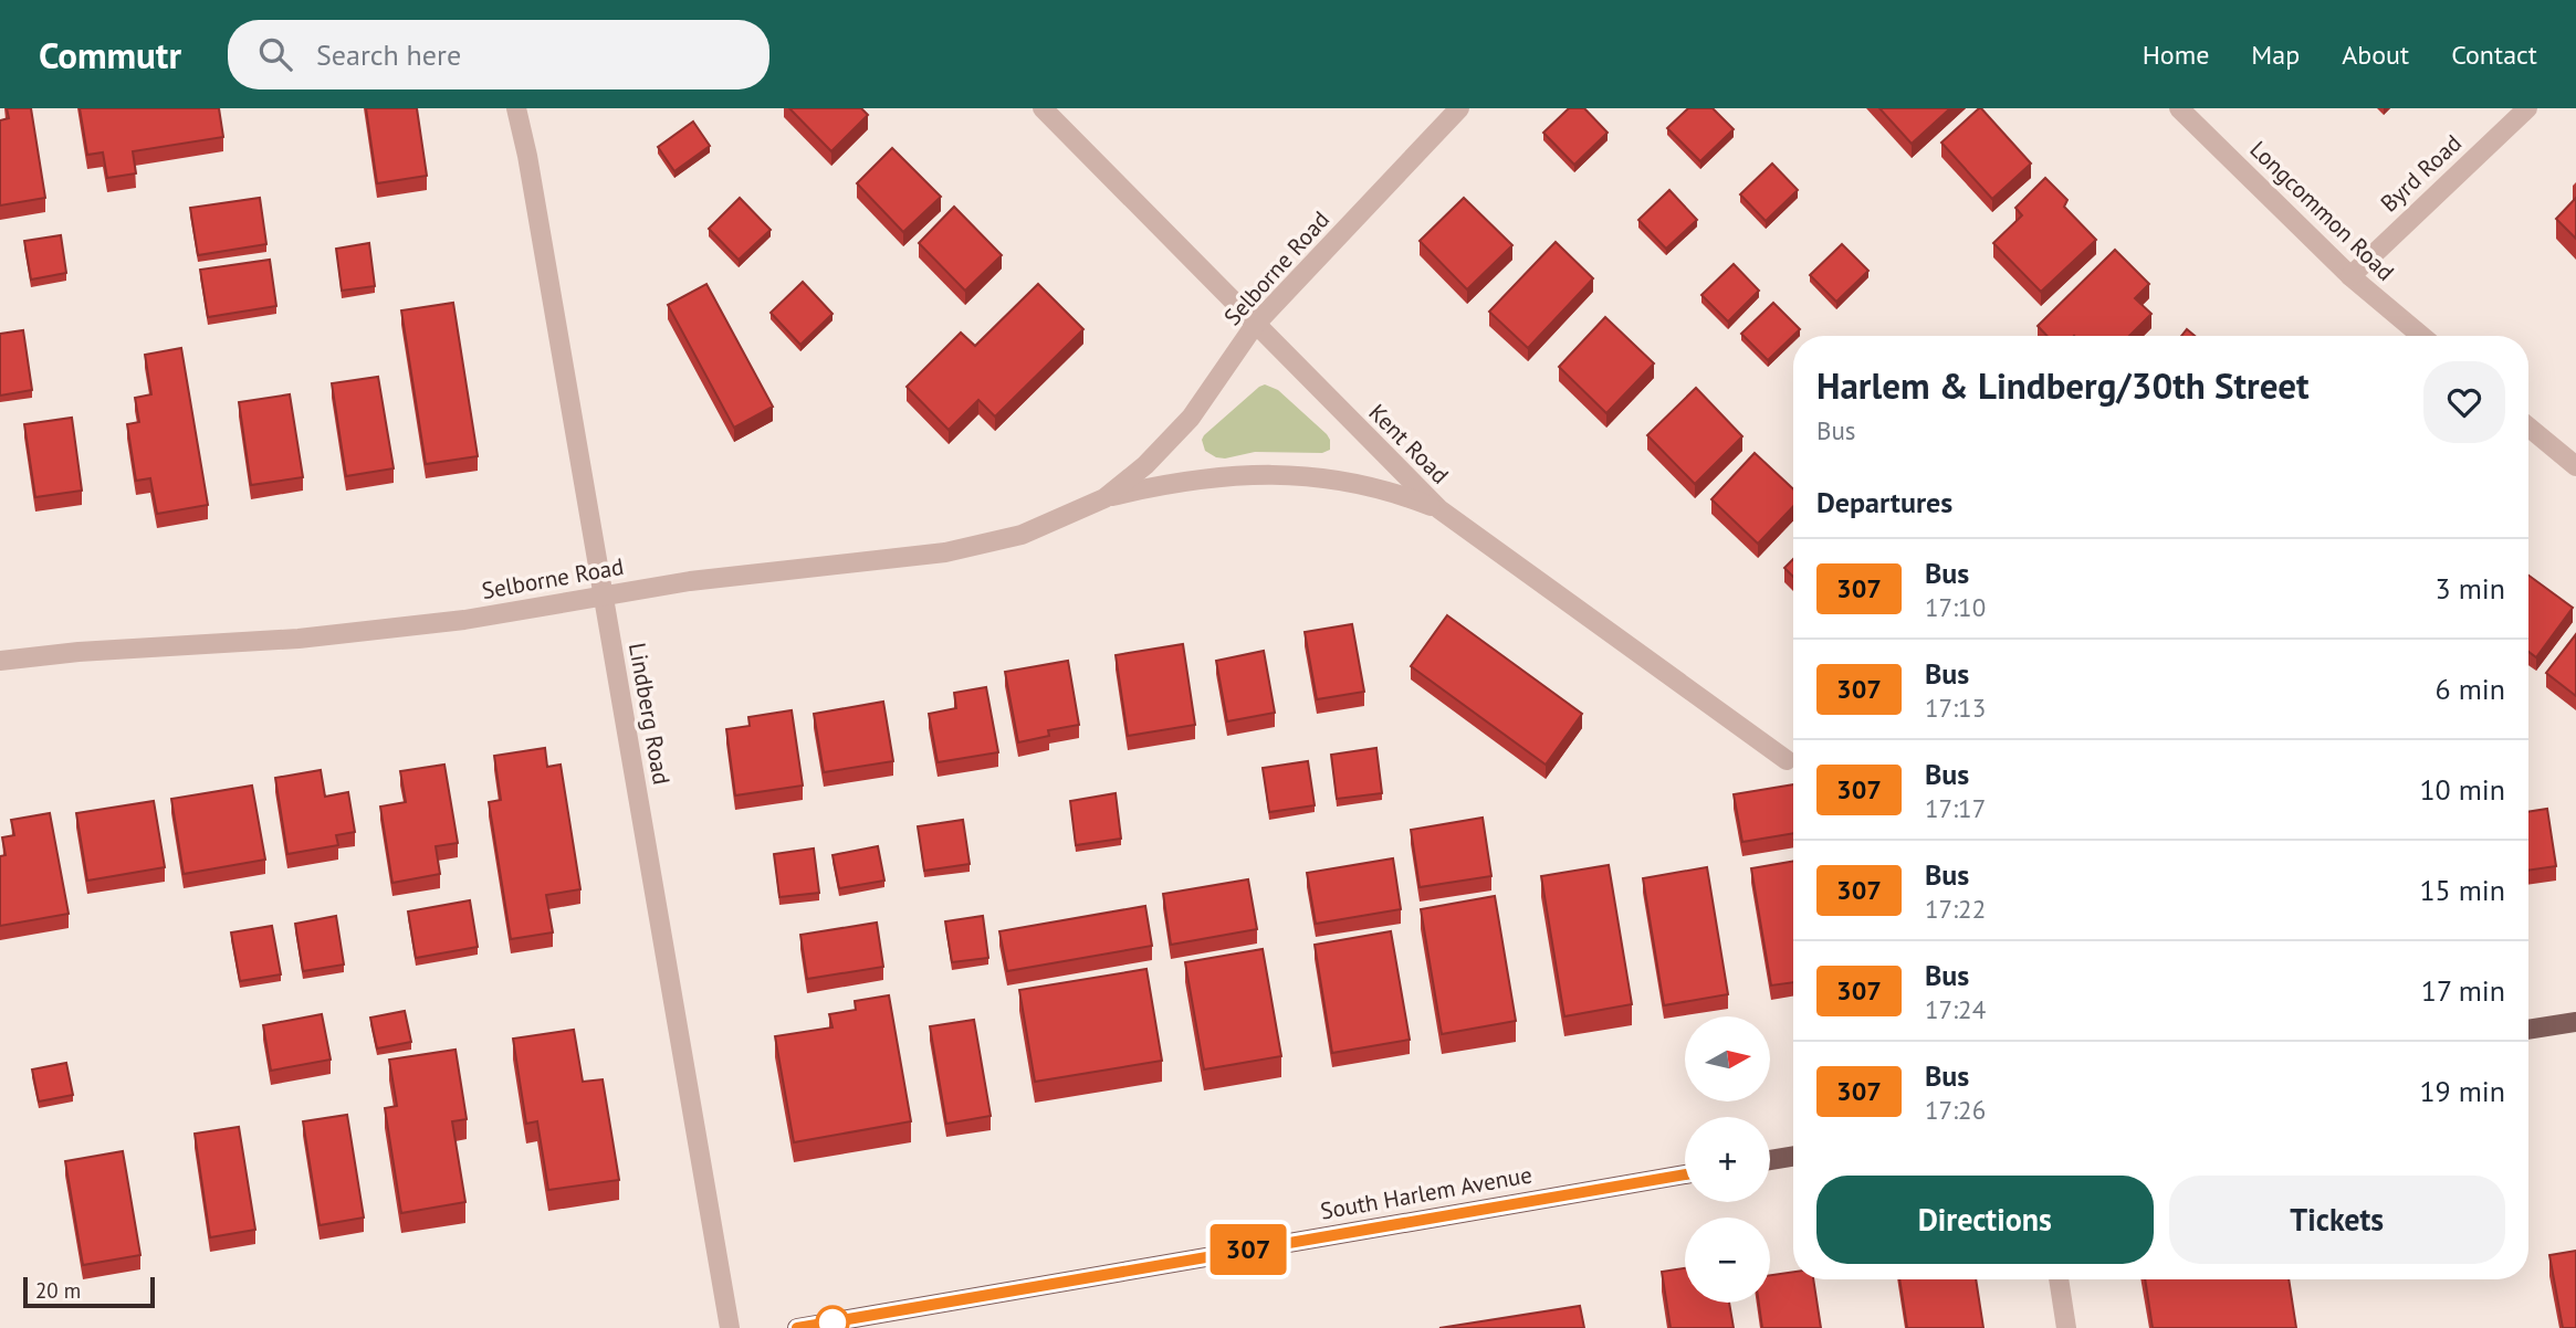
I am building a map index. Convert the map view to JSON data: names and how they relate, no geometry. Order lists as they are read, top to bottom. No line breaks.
{"streets":{"main road":["South Harlem Avenue"],"street":["Byrd Road","Longcommon Road","Selborne Road","Kent Road","Lindberg Road"]},"crossings":[["Byrd Road","Longcommon Road"],["Selborne Road","Kent Road"],["Selborne Road","Lindberg Road"]],"lines":["bus line 307"],"scale_bar":"20 m","north":"right","page":{"header":"Commutr","search":"Search here","nav":["Home","Map","About","Contact"],"on_map":"307","heading":[["Harlem & Lindberg/30th Street","Bus"],"Departures"],"list":[{"mark":"307","name":"Bus","note":"17:10","value":"3 min"},{"mark":"307","name":"Bus","note":"17:13","value":"6 min"},{"mark":"307","name":"Bus","note":"17:17","value":"10 min"},{"mark":"307","name":"Bus","note":"17:22","value":"15 min"},{"mark":"307","name":"Bus","note":"17:24","value":"17 min"},{"mark":"307","name":"Bus","note":"17:26","value":"19 min"}],"map_buttons":["+","−"],"buttons":["Directions","Tickets"],"scale":"20 m"}}
